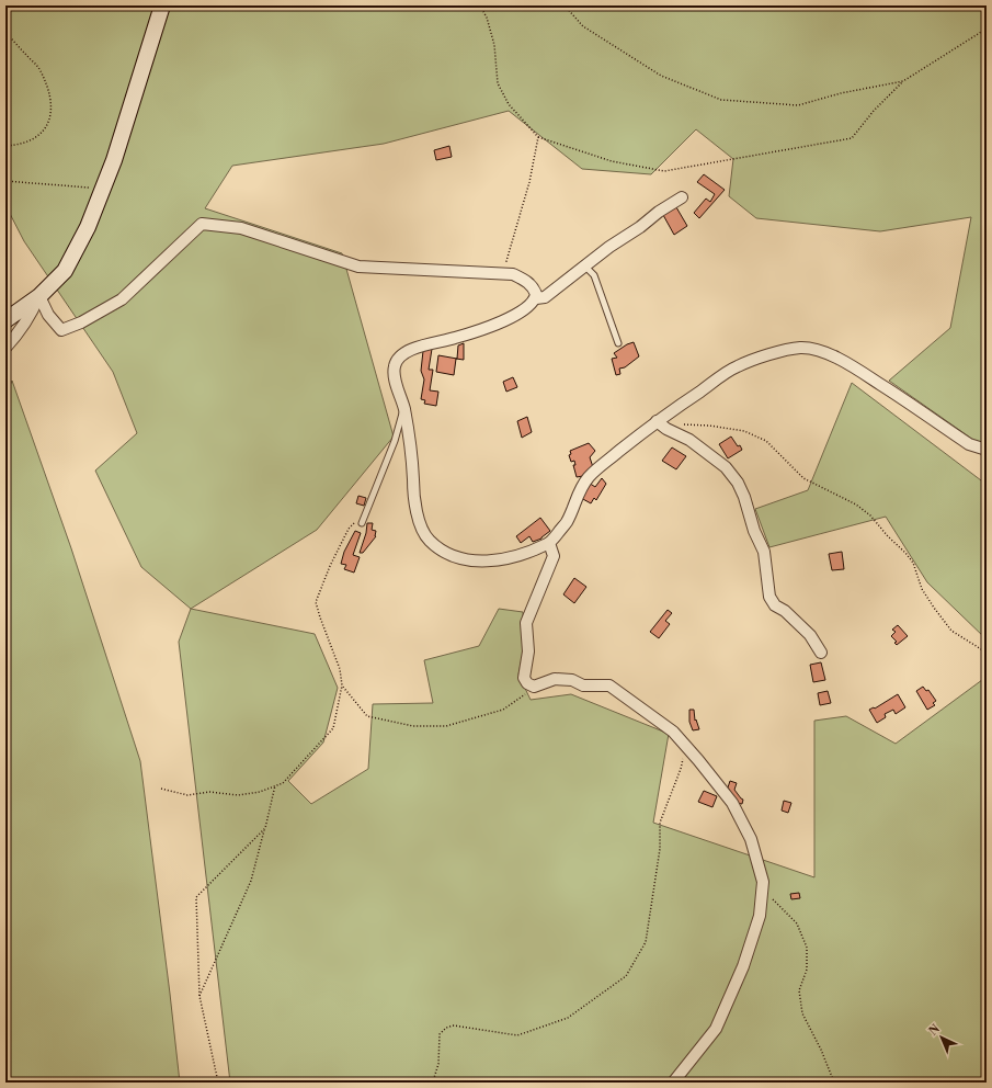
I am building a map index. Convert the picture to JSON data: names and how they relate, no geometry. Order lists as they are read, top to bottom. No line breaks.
{"north":"top left"}
